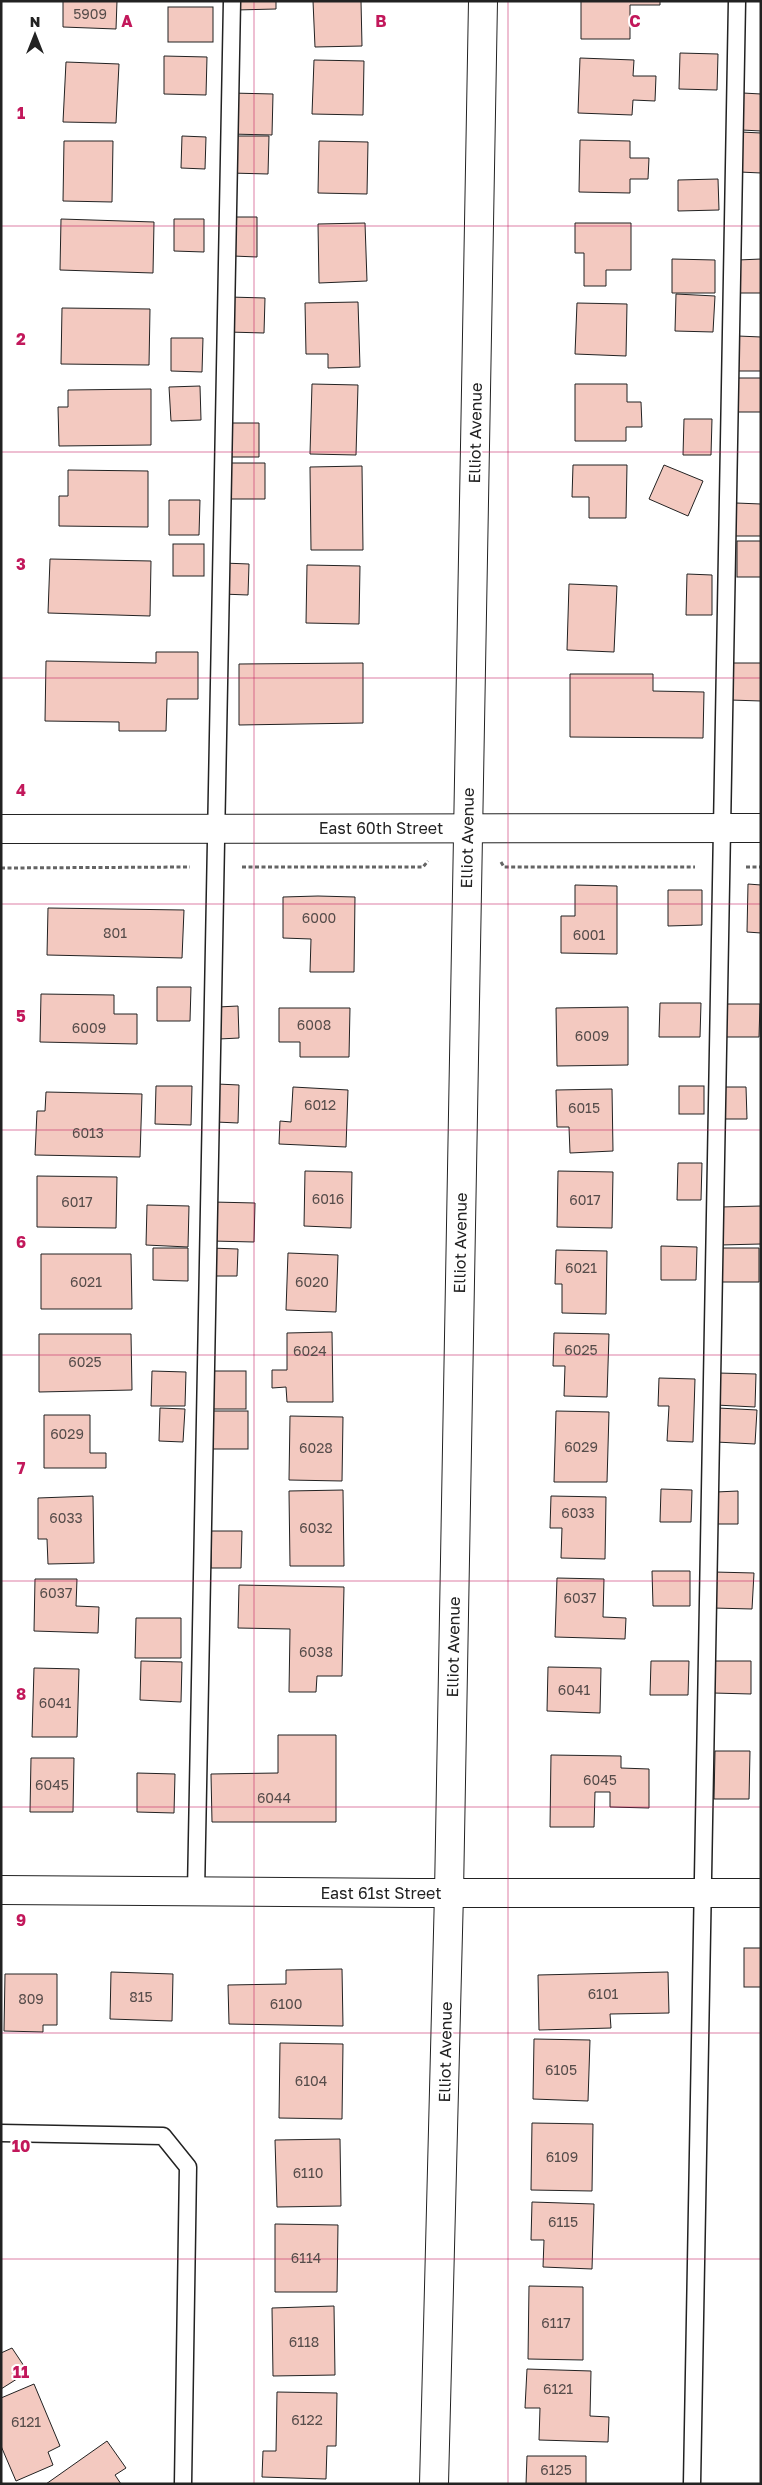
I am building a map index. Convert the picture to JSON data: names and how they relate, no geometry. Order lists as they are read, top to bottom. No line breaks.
{"streets":{"street":["Elliot Avenue","East 60th Street","East 61st Street"]},"crossings":[["Elliot Avenue","East 60th Street"],["Elliot Avenue","East 61st Street"]],"house_numbers":["5909","6000","801","6001","6008","6009","6009","6012","6015","6013","6016","6017","6017","6021","6021","6020","6025","6024","6025","6029","6029","6028","6033","6033","6032","6037","6037","6038","6041","6041","6045","6045","6044","6101","815","809","6100","6105","6104","6109","6110","6115","6114","6117","6118","6121","6122","6121","6125"],"north":"top","grid":{"columns":["A","B","C"],"rows":["1","2","3","4","5","6","7","8","9","10","11"]}}
